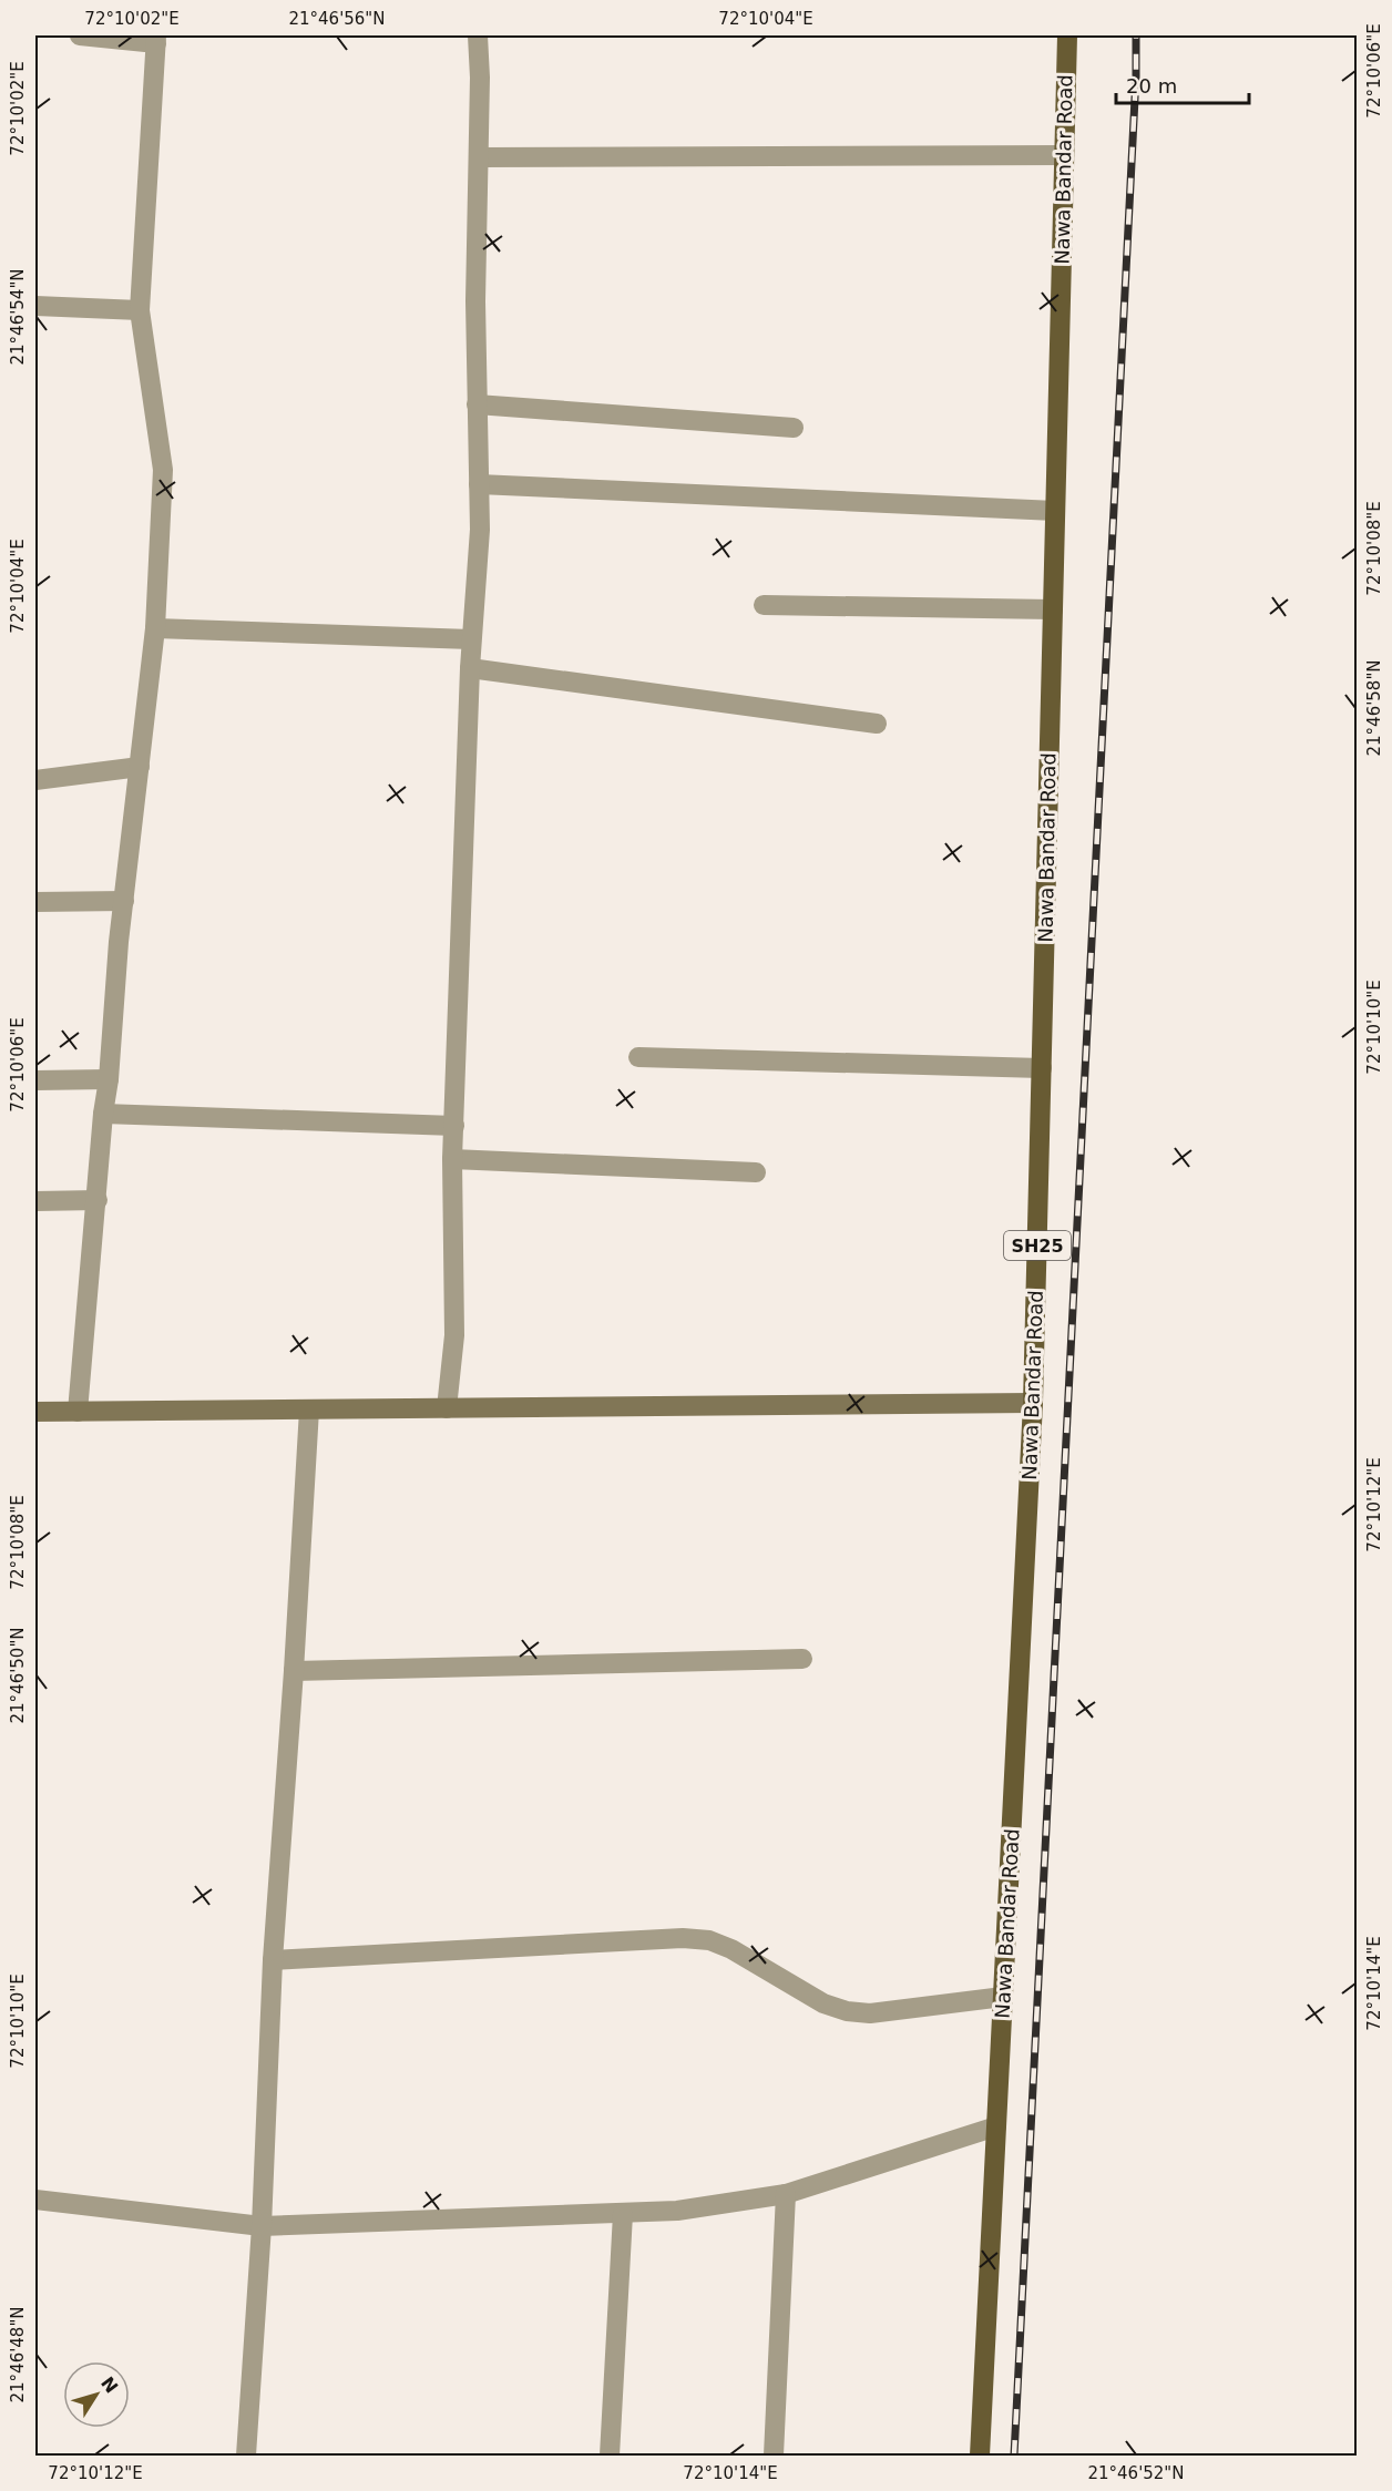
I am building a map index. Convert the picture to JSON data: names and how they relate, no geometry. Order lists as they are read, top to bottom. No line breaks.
{"streets":{"main road":["Nawa Bandar Road","SH25"]},"scale_bar":"20 m","north":"top right","coordinates":["72°10'02\"E","21°46'56\"N","72°10'04\"E","72°10'06\"E","21°46'54\"N","72°10'08\"E","21°46'58\"N","72°10'10\"E","72°10'12\"E","21°46'50\"N","72°10'14\"E","21°46'48\"N","21°46'52\"N"]}
